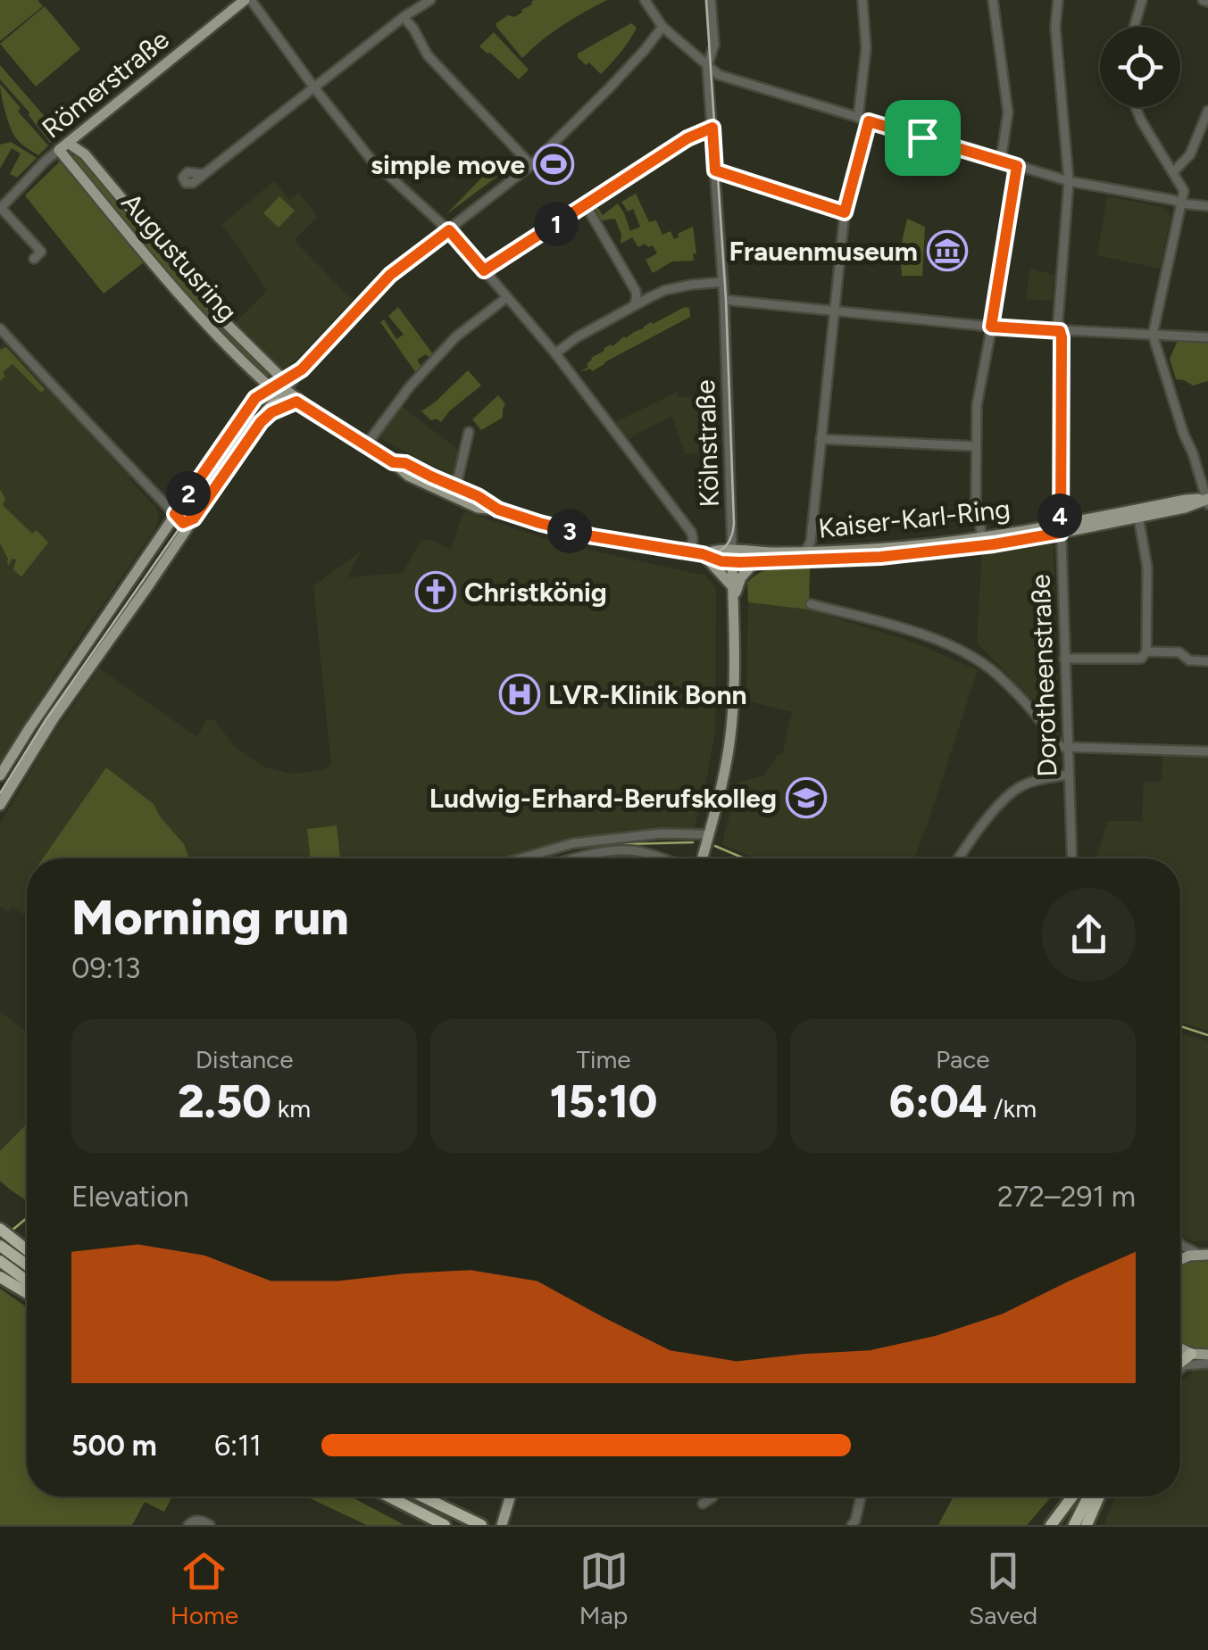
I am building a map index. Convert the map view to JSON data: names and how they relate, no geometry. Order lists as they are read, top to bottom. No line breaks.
{"streets":{"main road":["Römerstraße","Augustusring","Kölnstraße","Kaiser-Karl-Ring"],"street":["Dorotheenstraße"]},"crossings":[["Römerstraße","Augustusring"],["Augustusring","Kaiser-Karl-Ring"],["Kölnstraße","Kaiser-Karl-Ring"],["Kaiser-Karl-Ring","Dorotheenstraße"]],"places":{"sports":["simple move"],"museum":["Frauenmuseum"],"church":["Christkönig"],"hospital":["LVR-Klinik Bonn"],"school or university":["Ludwig-Erhard-Berufskolleg"]},"page":{"pins":["1","2","4","3"],"heading":["Morning run","09:13"],"stats":[["Distance","2.50 km"],["Time","15:10"],["Pace","6:04 /km"]],"chart":["Elevation","272–291 m"],"list":[{"name":"500 m","note":"6:11"}],"tabs":["Home","Map","Saved"]}}
